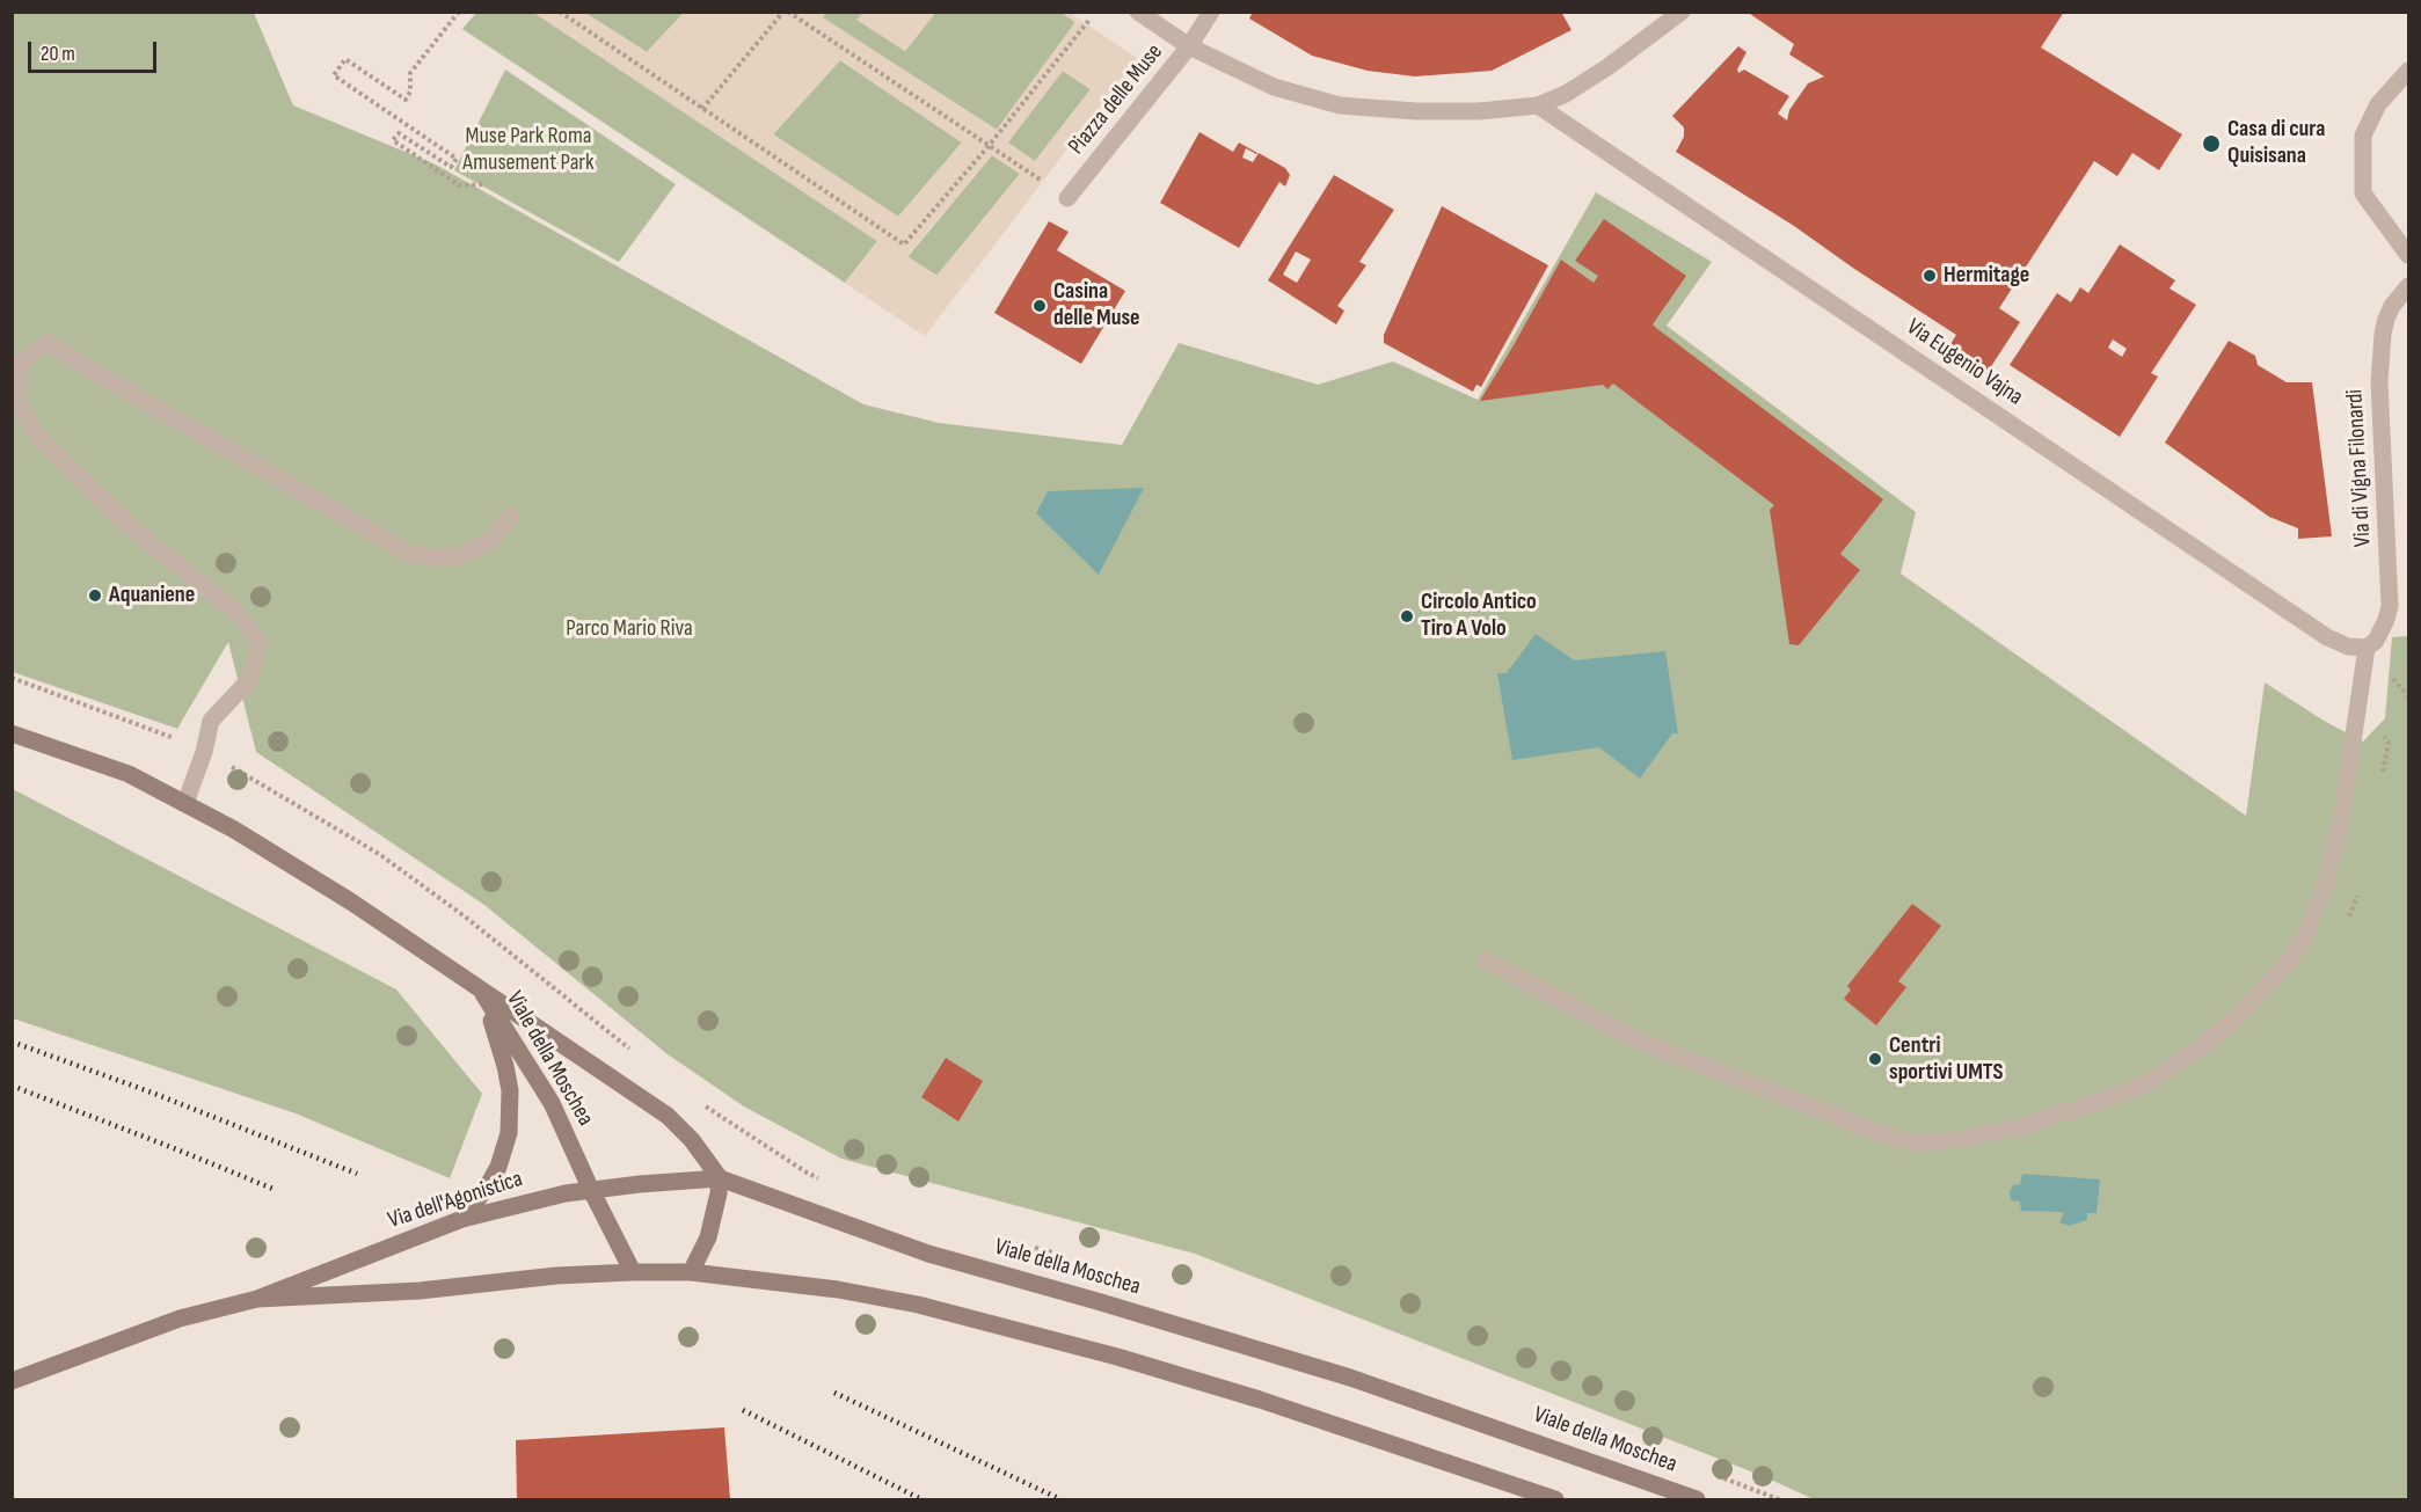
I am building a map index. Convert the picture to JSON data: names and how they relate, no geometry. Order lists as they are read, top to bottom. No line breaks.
{"streets":{"main road":["Viale della Moschea","Via dell'Agonistica"],"street":["Piazza delle Muse","Via Eugenio Vajna","Via di Vigna Filonardi"]},"crossings":[["Via Eugenio Vajna","Via di Vigna Filonardi"],["Viale della Moschea","Via dell'Agonistica"]],"parks":["Muse Park Roma Amusement Park","Parco Mario Riva"],"places":["Casa di cura Quisisana","Hermitage","Casina delle Muse","Aquaniene","Circolo Antico Tiro A Volo","Centri sportivi UMTS"],"scale_bar":"20 m"}
